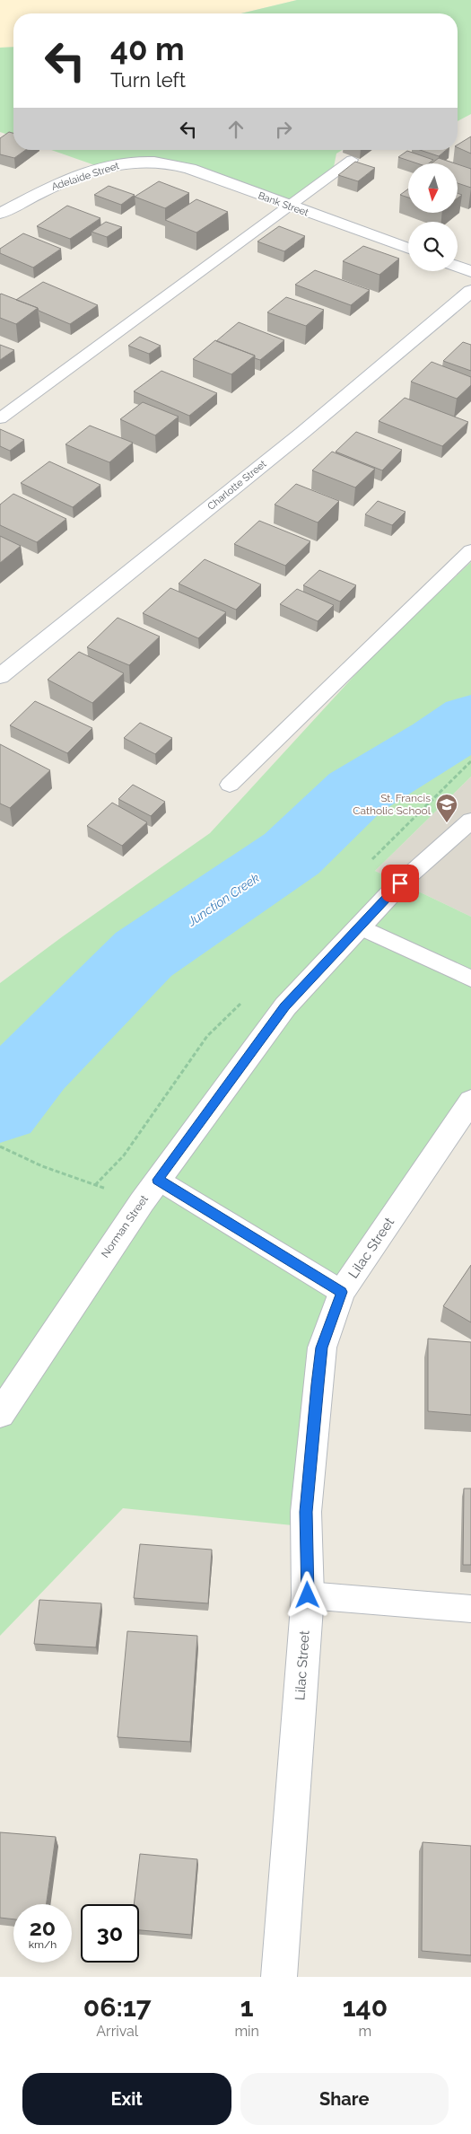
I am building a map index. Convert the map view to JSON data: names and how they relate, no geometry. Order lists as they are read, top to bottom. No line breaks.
{"streets":{"street":["Adelaide Street","Bank Street","Charlotte Street","Norman Street","Lilac Street"]},"crossings":[["Adelaide Street","Bank Street"]],"water":["Junction Creek"],"places":{"school or university":["St. Francis Catholic School"]},"north":"bottom","page":{"turn":["40 m","Turn left"],"speed":"20 km/h","limit":"30","eta":["06:17","Arrival","1","min","140","m"],"buttons":["Exit","Share"]}}
